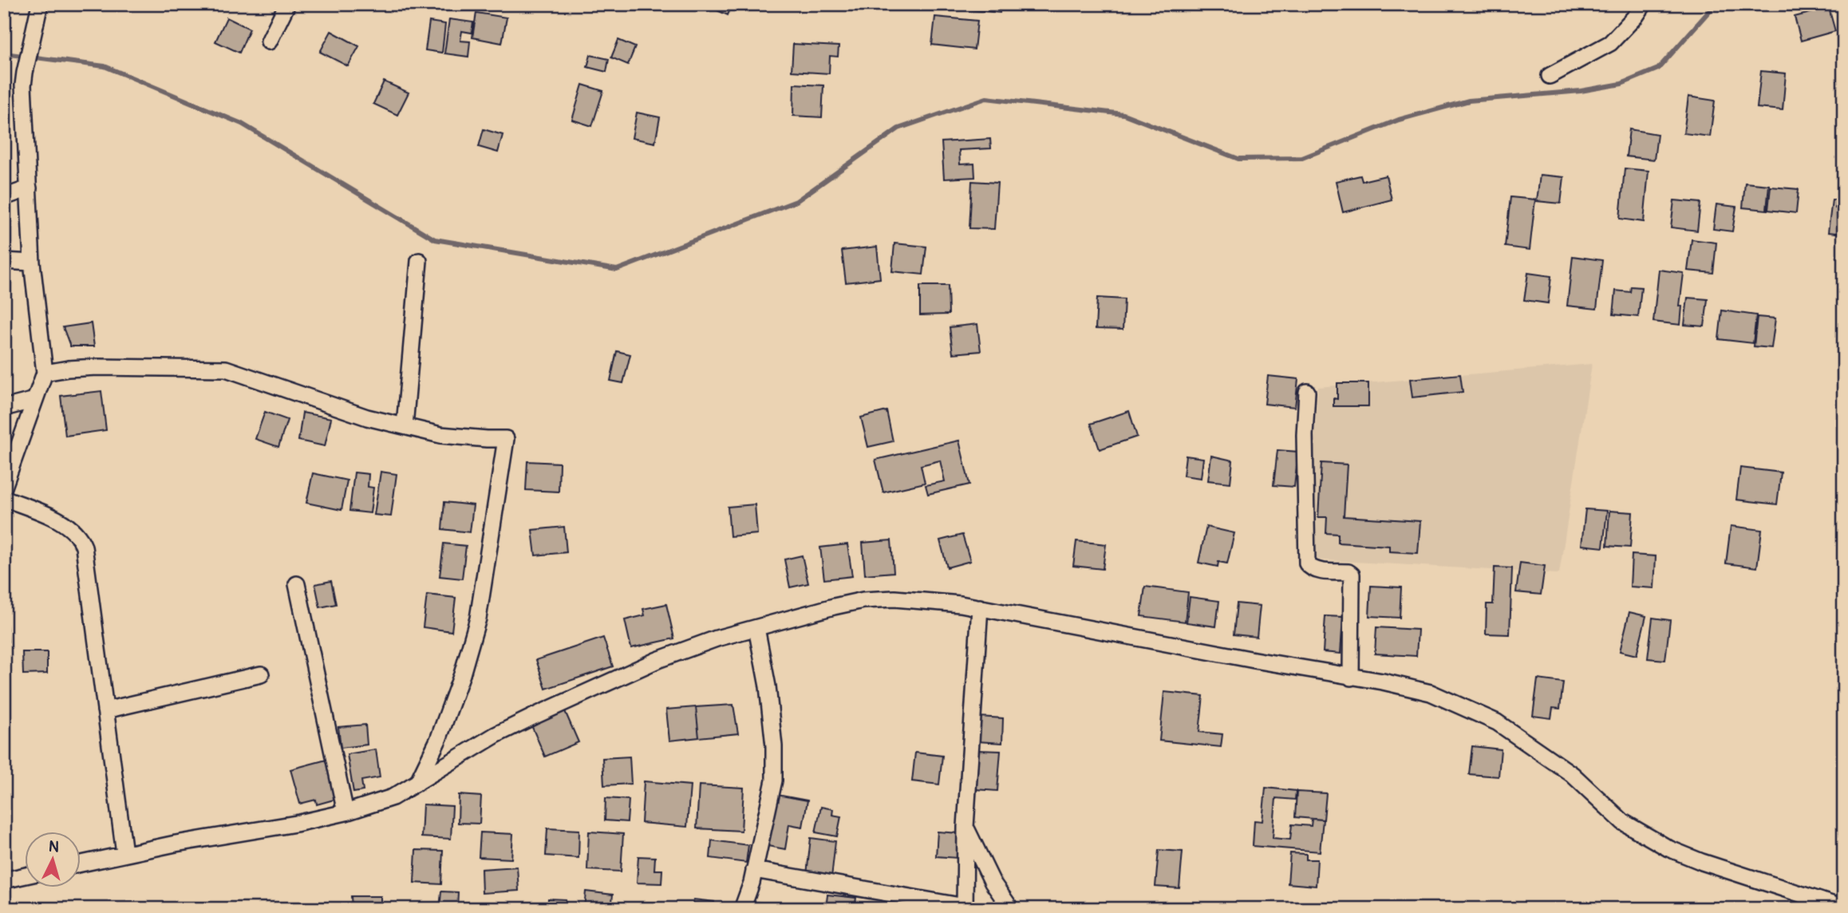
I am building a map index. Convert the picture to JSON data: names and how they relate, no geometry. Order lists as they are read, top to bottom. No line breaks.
{"north":"top"}
